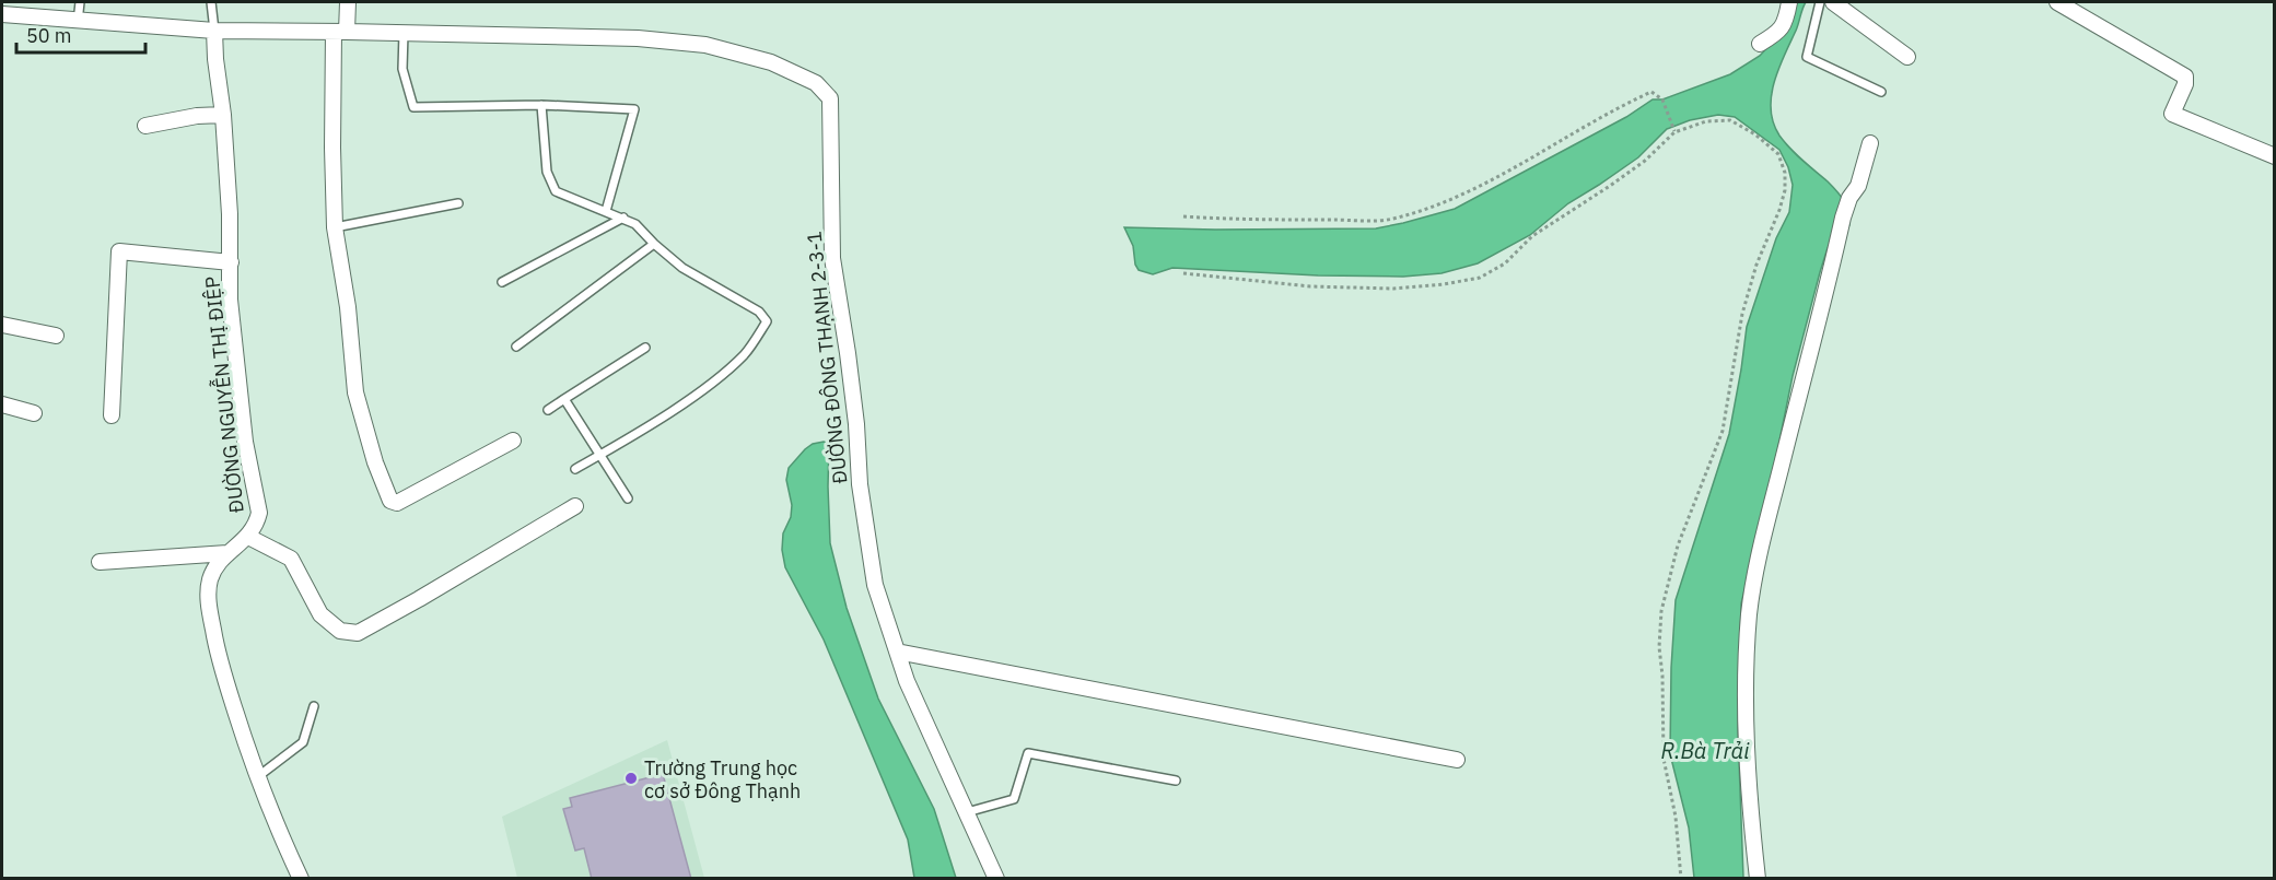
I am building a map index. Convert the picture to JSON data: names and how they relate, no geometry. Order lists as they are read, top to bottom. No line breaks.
{"streets":{"street":["ĐƯỜNG ĐÔNG THẠNH 2-3-1","ĐƯỜNG NGUYỄN THỊ ĐIỆP"]},"crossings":[["ĐƯỜNG ĐÔNG THẠNH 2-3-1","ĐƯỜNG NGUYỄN THỊ ĐIỆP"]],"water":["R.Bà Trải"],"places":["Trường Trung học cơ sở Đông Thạnh"],"scale_bar":"50 m"}
